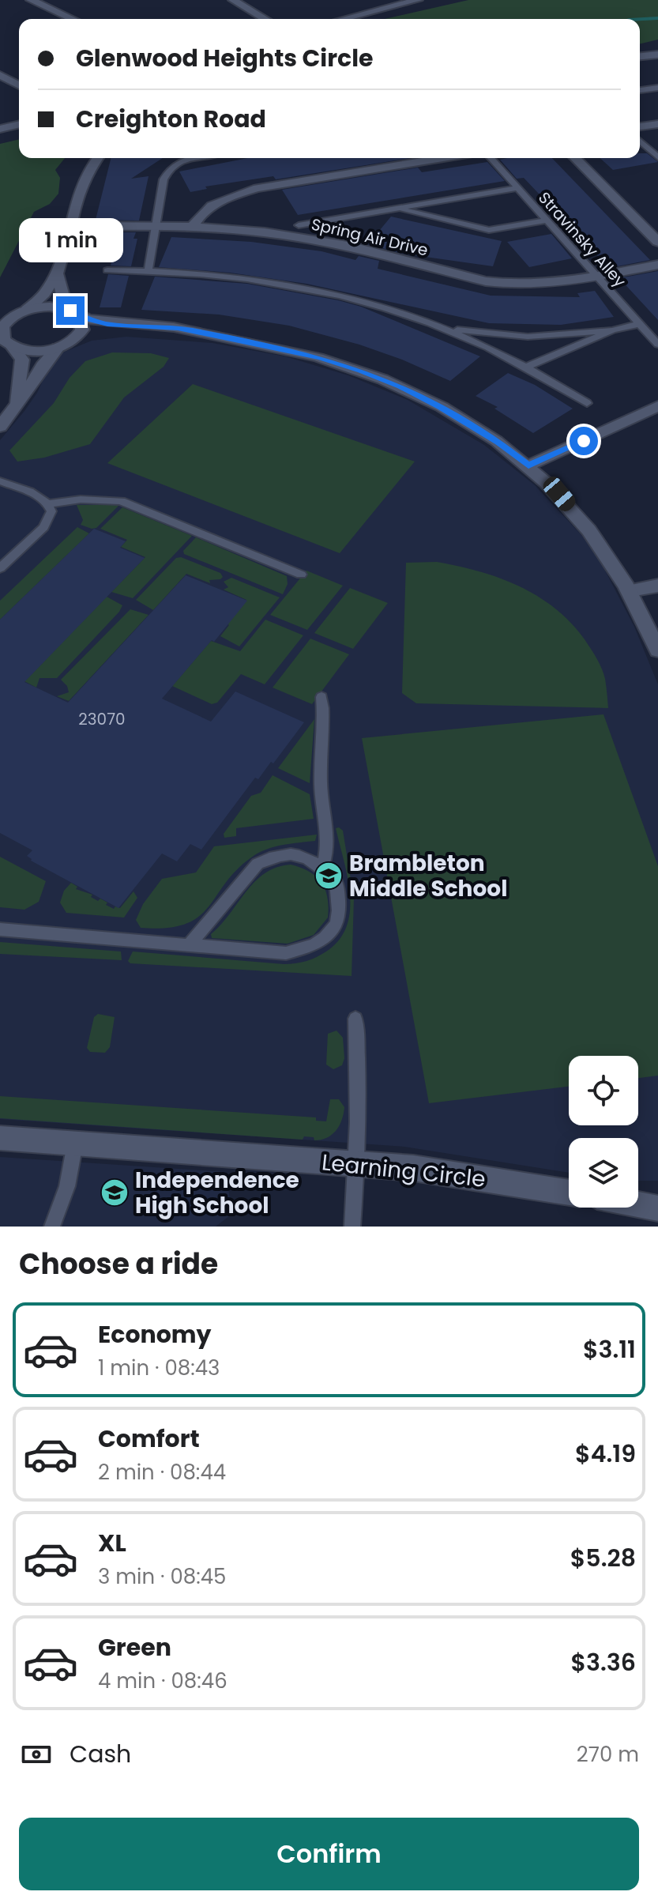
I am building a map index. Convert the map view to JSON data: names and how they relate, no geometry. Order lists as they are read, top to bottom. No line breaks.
{"streets":{"street":["Spring Air Drive","Learning Circle"],"lane":["Stravinsky Alley"]},"crossings":[["Spring Air Drive","Stravinsky Alley"]],"places":{"school or university":["Brambleton Middle School","Independence High School"]},"house_numbers":["23070"],"page":{"banner":["Glenwood Heights Circle","Creighton Road"],"bubble":"1 min","heading":"Choose a ride","list":[{"name":"Economy","note":"1 min · 08:43","value":"$3.11"},{"name":"Comfort","note":"2 min · 08:44","value":"$4.19"},{"name":"XL","note":"3 min · 08:45","value":"$5.28"},{"name":"Green","note":"4 min · 08:46","value":"$3.36"}],"pay":["Cash","270 m"],"buttons":"Confirm"}}
